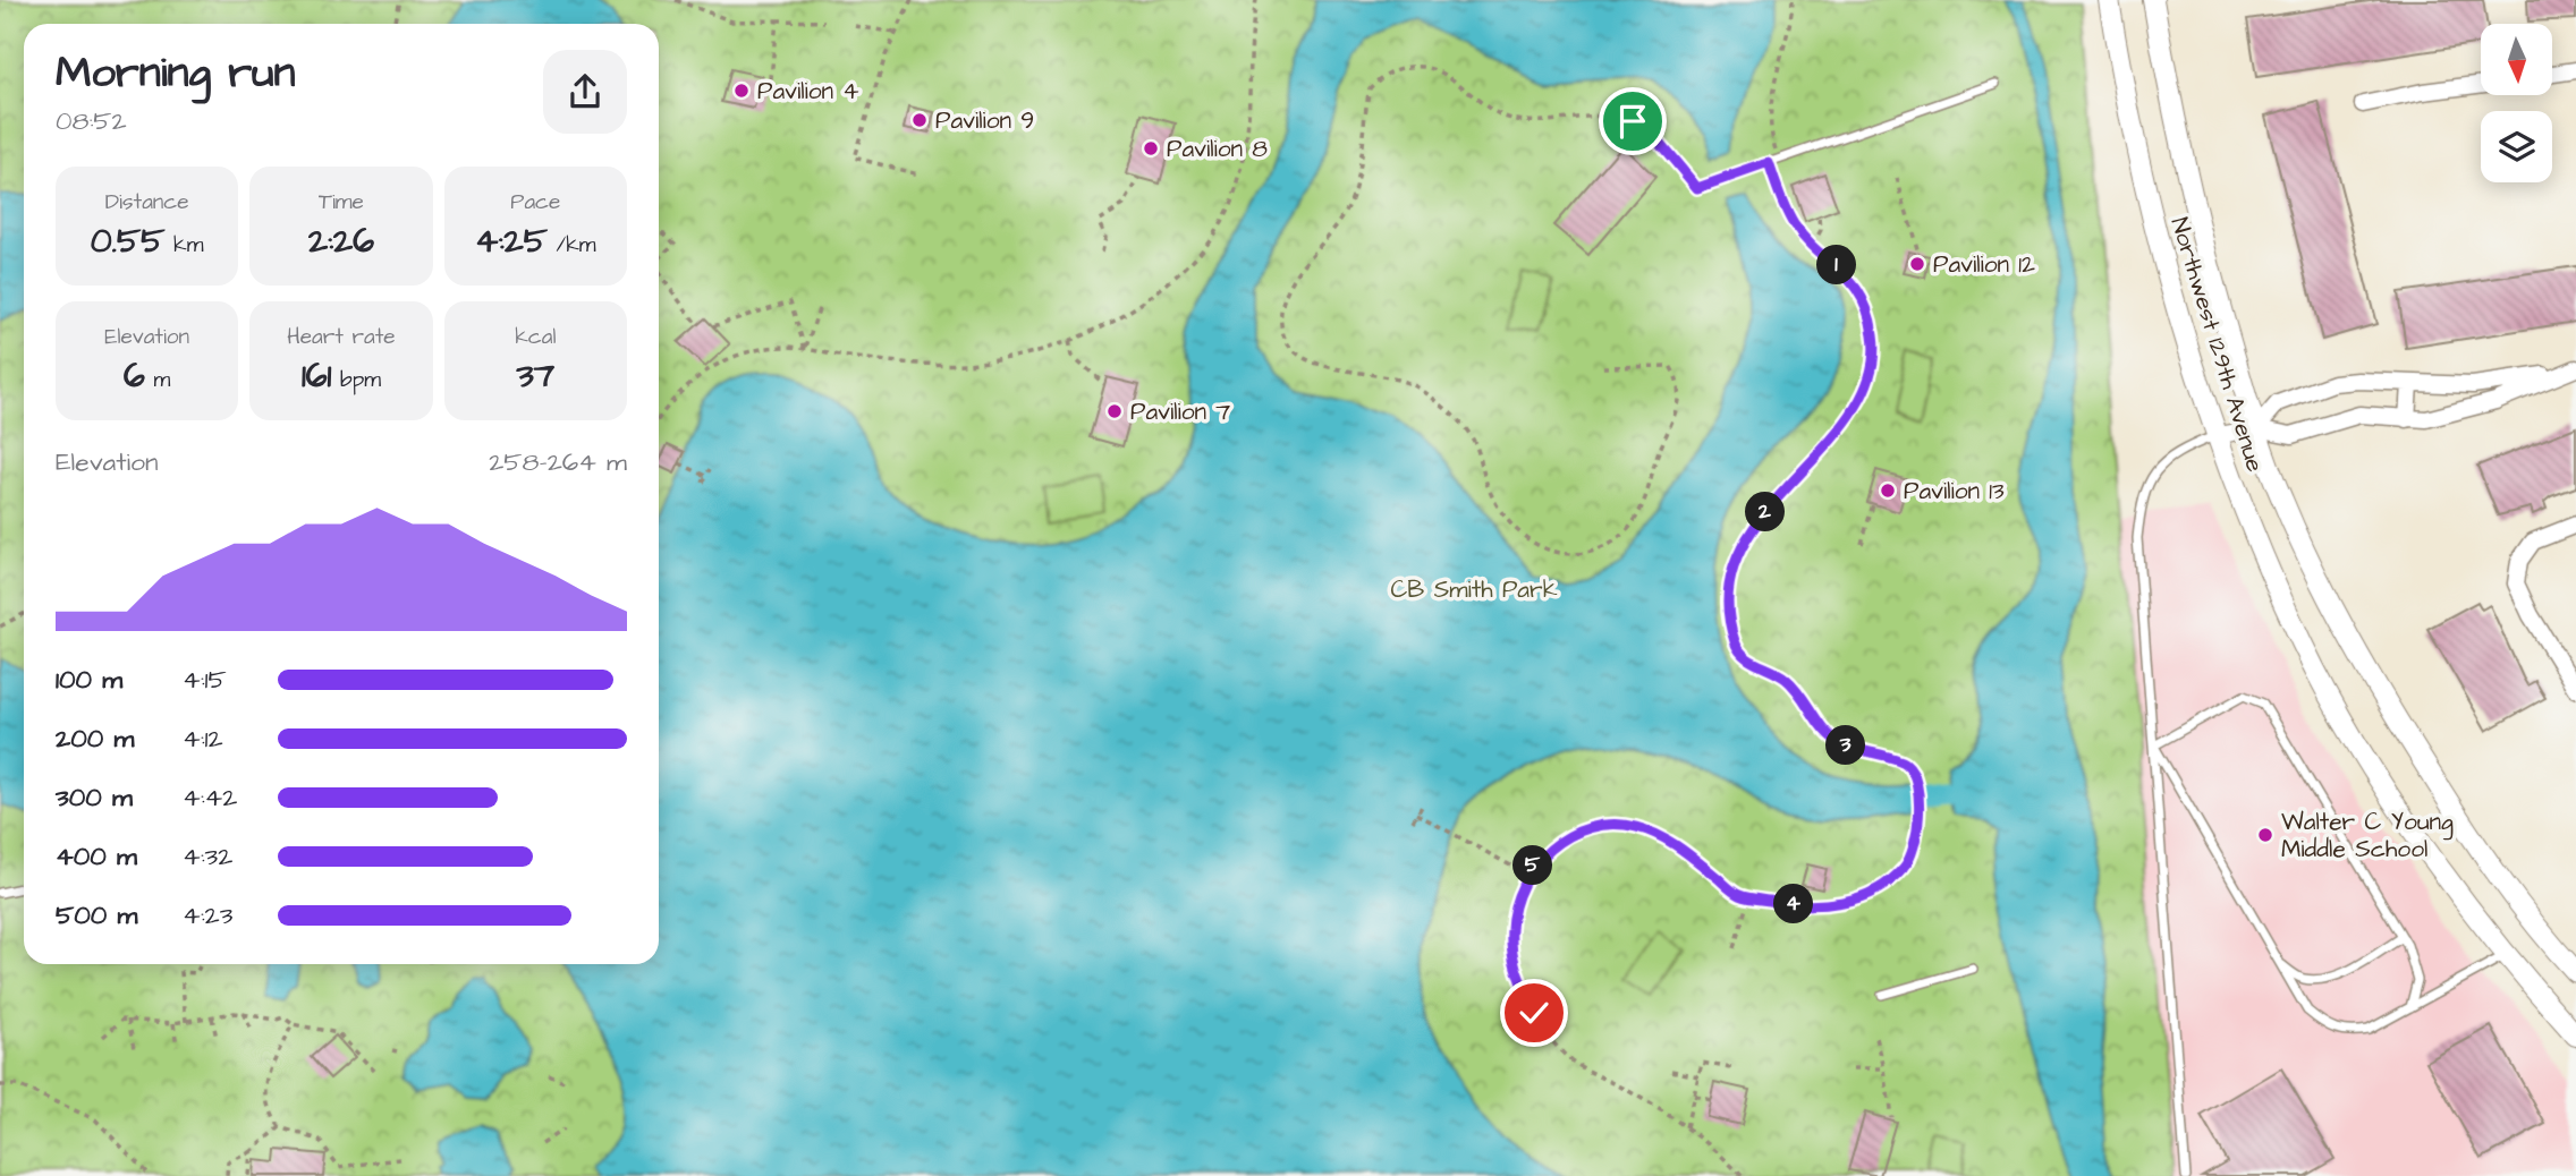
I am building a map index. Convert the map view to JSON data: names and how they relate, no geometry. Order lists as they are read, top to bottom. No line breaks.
{"streets":{"street":["Northwest 129th Avenue"]},"parks":["CB Smith Park"],"places":["Pavilion 4","Pavilion 9","Pavilion 8","Pavilion 12","Pavilion 7","Pavilion 13","Walter C Young Middle School"],"north":"bottom","page":{"heading":["Morning run","08:52"],"stats":[["Distance","0.55 km"],["Time","2:26"],["Pace","4:25 /km"],["Elevation","6 m"],["Heart rate","161 bpm"],["kcal","37"]],"pins":["1","2","3","5","4"],"chart":["Elevation","258–264 m"],"list":[{"name":"100 m","note":"4:15"},{"name":"200 m","note":"4:12"},{"name":"300 m","note":"4:42"},{"name":"400 m","note":"4:32"},{"name":"500 m","note":"4:23"}]}}
